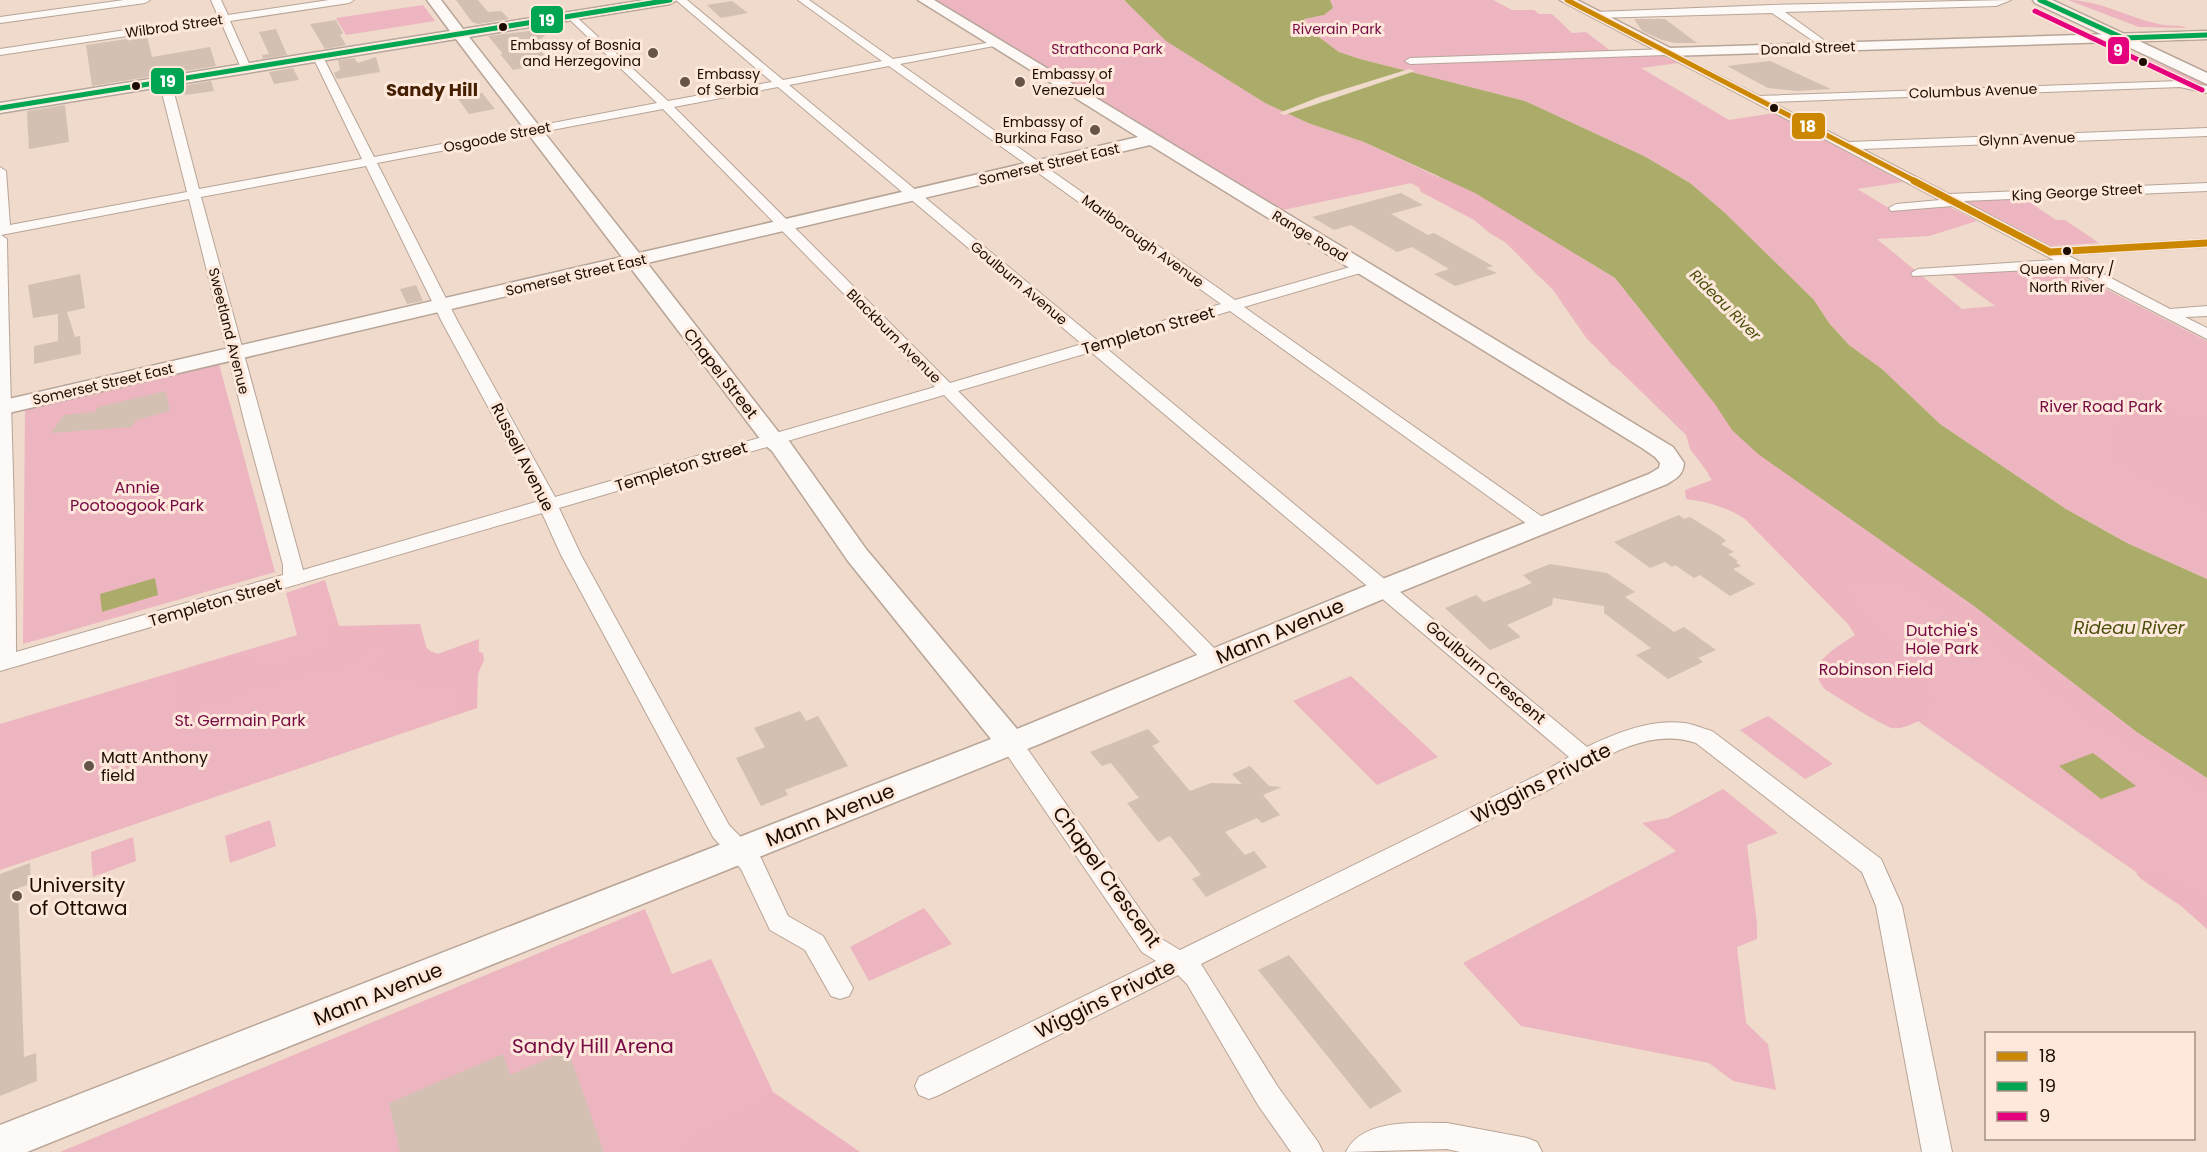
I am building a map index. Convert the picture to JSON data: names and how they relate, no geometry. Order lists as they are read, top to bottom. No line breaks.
{"streets":{"street":["Wilbrod Street","Donald Street","Columbus Avenue","Osgoode Street","Glynn Avenue","Somerset Street East","King George Street","Range Road","Marlborough Avenue","Goulburn Avenue","Templeton Street","Sweetland Avenue","Blackburn Avenue","Chapel Street","Russell Avenue","Mann Avenue","Goulburn Crescent","Wiggins Private","Chapel Crescent"]},"crossings":[["Osgoode Street","Range Road"],["Osgoode Street","Marlborough Avenue"],["Osgoode Street","Goulburn Avenue"],["Osgoode Street","Sweetland Avenue"],["Osgoode Street","Blackburn Avenue"],["Osgoode Street","Chapel Street"],["Osgoode Street","Russell Avenue"],["Somerset Street East","Range Road"],["Somerset Street East","Marlborough Avenue"],["Somerset Street East","Goulburn Avenue"],["Somerset Street East","Sweetland Avenue"],["Somerset Street East","Blackburn Avenue"],["Somerset Street East","Chapel Street"],["Somerset Street East","Russell Avenue"],["Range Road","Templeton Street"],["Range Road","Mann Avenue"],["Marlborough Avenue","Templeton Street"],["Marlborough Avenue","Mann Avenue"],["Goulburn Avenue","Templeton Street"],["Goulburn Avenue","Mann Avenue"],["Goulburn Avenue","Goulburn Crescent"],["Templeton Street","Sweetland Avenue"],["Templeton Street","Blackburn Avenue"],["Templeton Street","Chapel Street"],["Templeton Street","Russell Avenue"],["Blackburn Avenue","Mann Avenue"],["Chapel Street","Mann Avenue"],["Chapel Street","Chapel Crescent"],["Russell Avenue","Mann Avenue"],["Mann Avenue","Goulburn Crescent"],["Mann Avenue","Chapel Crescent"],["Goulburn Crescent","Wiggins Private"],["Wiggins Private","Chapel Crescent"]],"districts":["Sandy Hill"],"water":["Rideau River"],"parks":["Riverain Park","Strathcona Park","River Road Park","Annie Pootoogook Park","Dutchie's Hole Park","Robinson Field","St. Germain Park","Sandy Hill Arena"],"places":["Embassy of Bosnia and Herzegovina","Embassy of Serbia","Embassy of Venezuela","Embassy of Burkina Faso","Queen Mary / North River","Matt Anthony field","University of Ottawa"],"lines":["transit line 18","transit line 19","transit line 9"],"legend":["18","19","9"]}
